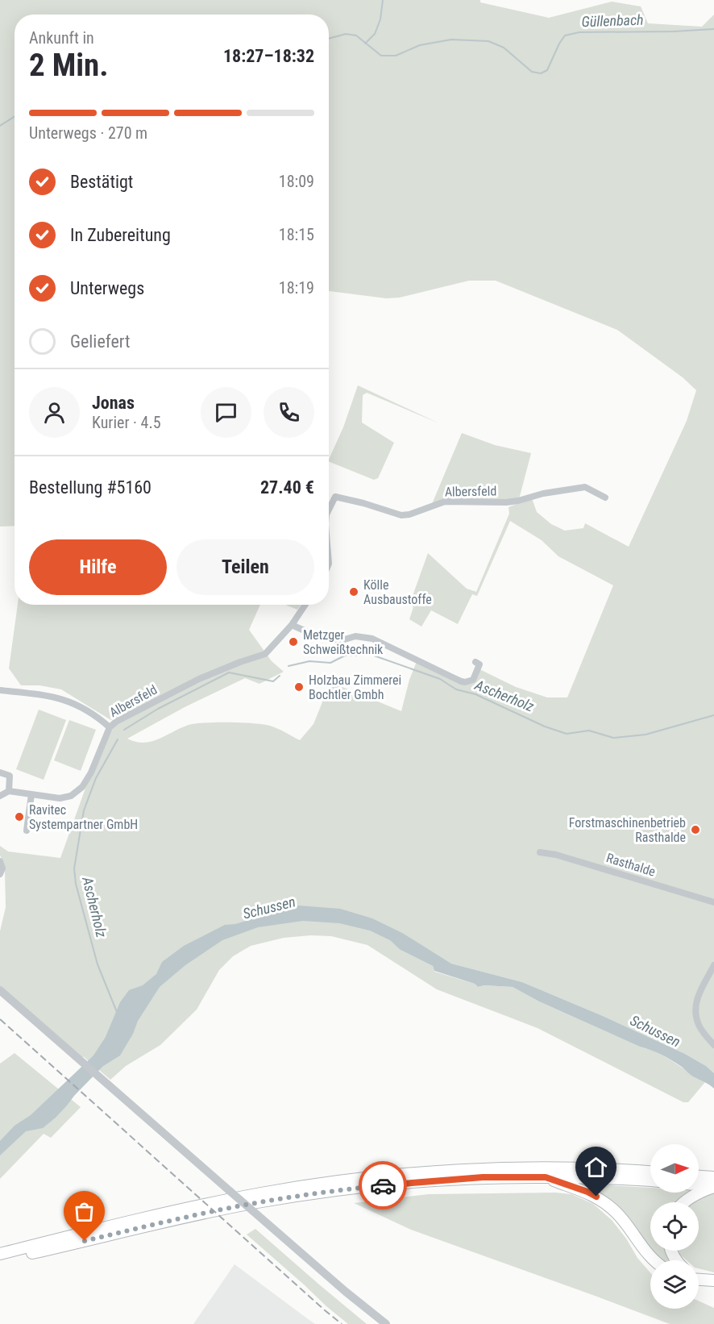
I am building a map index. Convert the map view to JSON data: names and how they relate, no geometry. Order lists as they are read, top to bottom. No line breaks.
{"streets":{"street":["Albersfeld","Rasthalde"]},"water":["Güllenbach","Ascherholz","Schussen"],"places":["Kölle Ausbaustoffe","Metzger Schweißtechnik","Holzbau Zimmerei Bochtler Gmbh","Ravitec Systempartner GmbH","Forstmaschinenbetrieb Rasthalde"],"north":"right","page":{"heading":["2 Min.","Ankunft in","18:27–18:32"],"panel":["Jonas","Kurier · 4.5","Bestellung #5160","27.40 €"],"bar":"Unterwegs · 270 m","list":[["Bestätigt","18:09"],["In Zubereitung","18:15"],["Unterwegs","18:19"],"Geliefert"],"buttons":["Hilfe","Teilen"]}}
